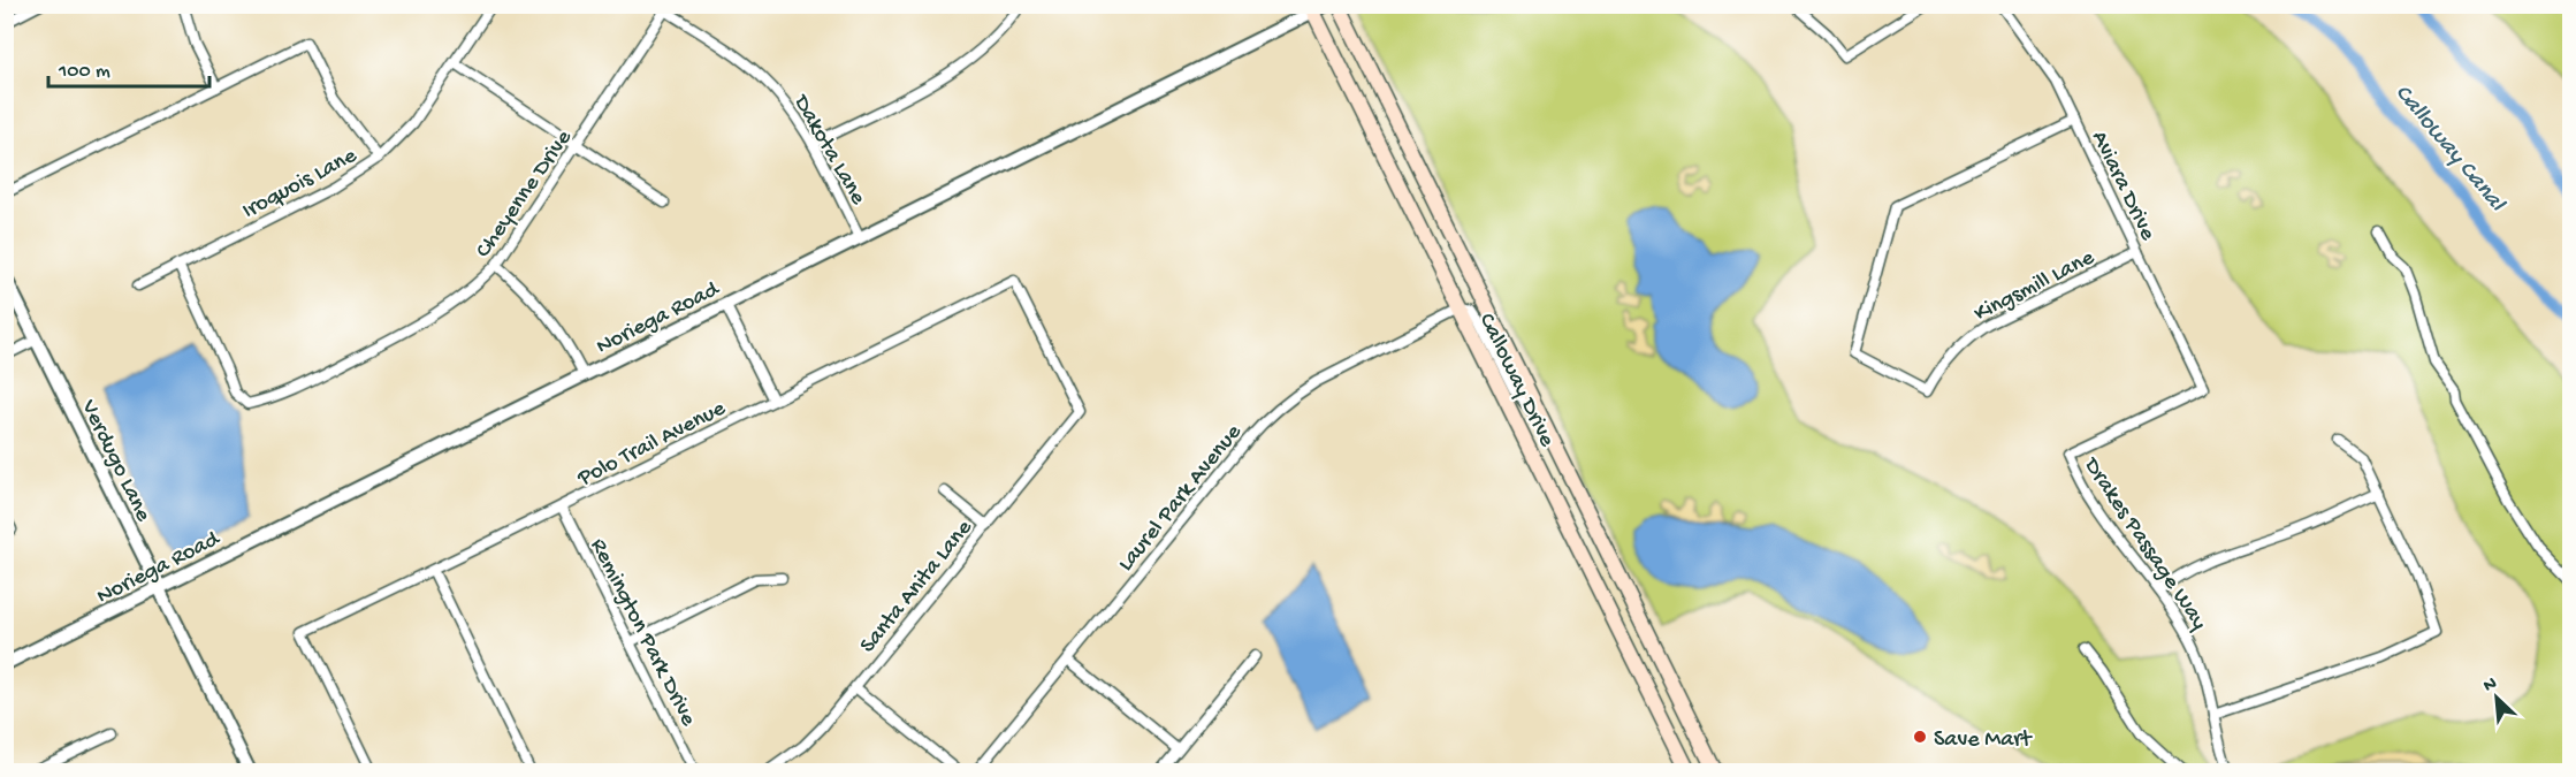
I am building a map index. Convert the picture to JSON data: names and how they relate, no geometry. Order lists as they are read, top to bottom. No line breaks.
{"streets":{"main road":["Calloway Drive"],"street":["Dakota Lane","Iroquois Lane","Aviara Drive","Cheyenne Drive","Kingsmill Lane","Noriega Road","Polo Trail Avenue","Verdugo Lane","Laurel Park Avenue","Drakes Passage Way","Santa Anita Lane","Remington Park Drive"]},"crossings":[["Dakota Lane","Cheyenne Drive"],["Dakota Lane","Noriega Road"],["Iroquois Lane","Cheyenne Drive"],["Aviara Drive","Kingsmill Lane"],["Aviara Drive","Drakes Passage Way"],["Noriega Road","Calloway Drive"],["Noriega Road","Verdugo Lane"],["Calloway Drive","Laurel Park Avenue"],["Polo Trail Avenue","Santa Anita Lane"],["Polo Trail Avenue","Remington Park Drive"]],"water":["Calloway Canal"],"places":["Save Mart"],"scale_bar":"100 m","north":"top left"}
